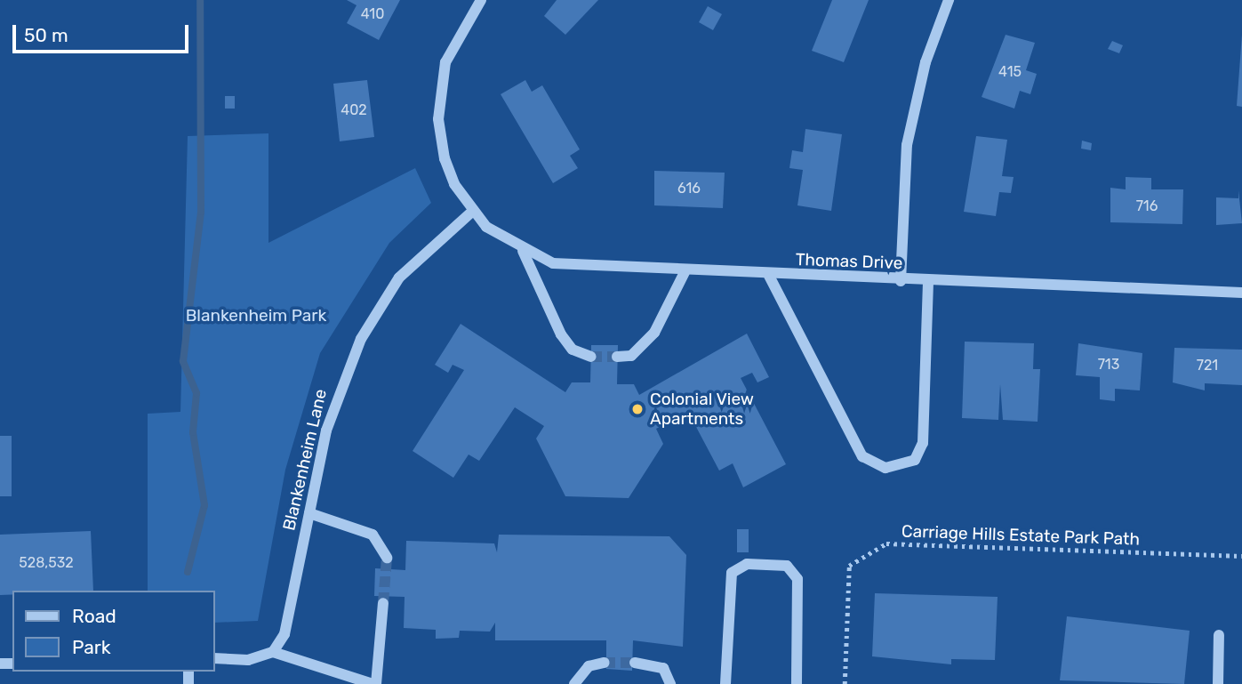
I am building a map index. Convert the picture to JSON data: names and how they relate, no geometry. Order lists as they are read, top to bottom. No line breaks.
{"streets":{"street":["Thomas Drive","Blankenheim Lane"],"path":["Carriage Hills Estate Park Path"]},"crossings":[["Thomas Drive","Blankenheim Lane"]],"parks":["Blankenheim Park"],"places":["Colonial View Apartments"],"house_numbers":["410","415","402","616","716","713","721","528,532"],"legend":["Road","Park"],"scale_bar":"50 m"}
